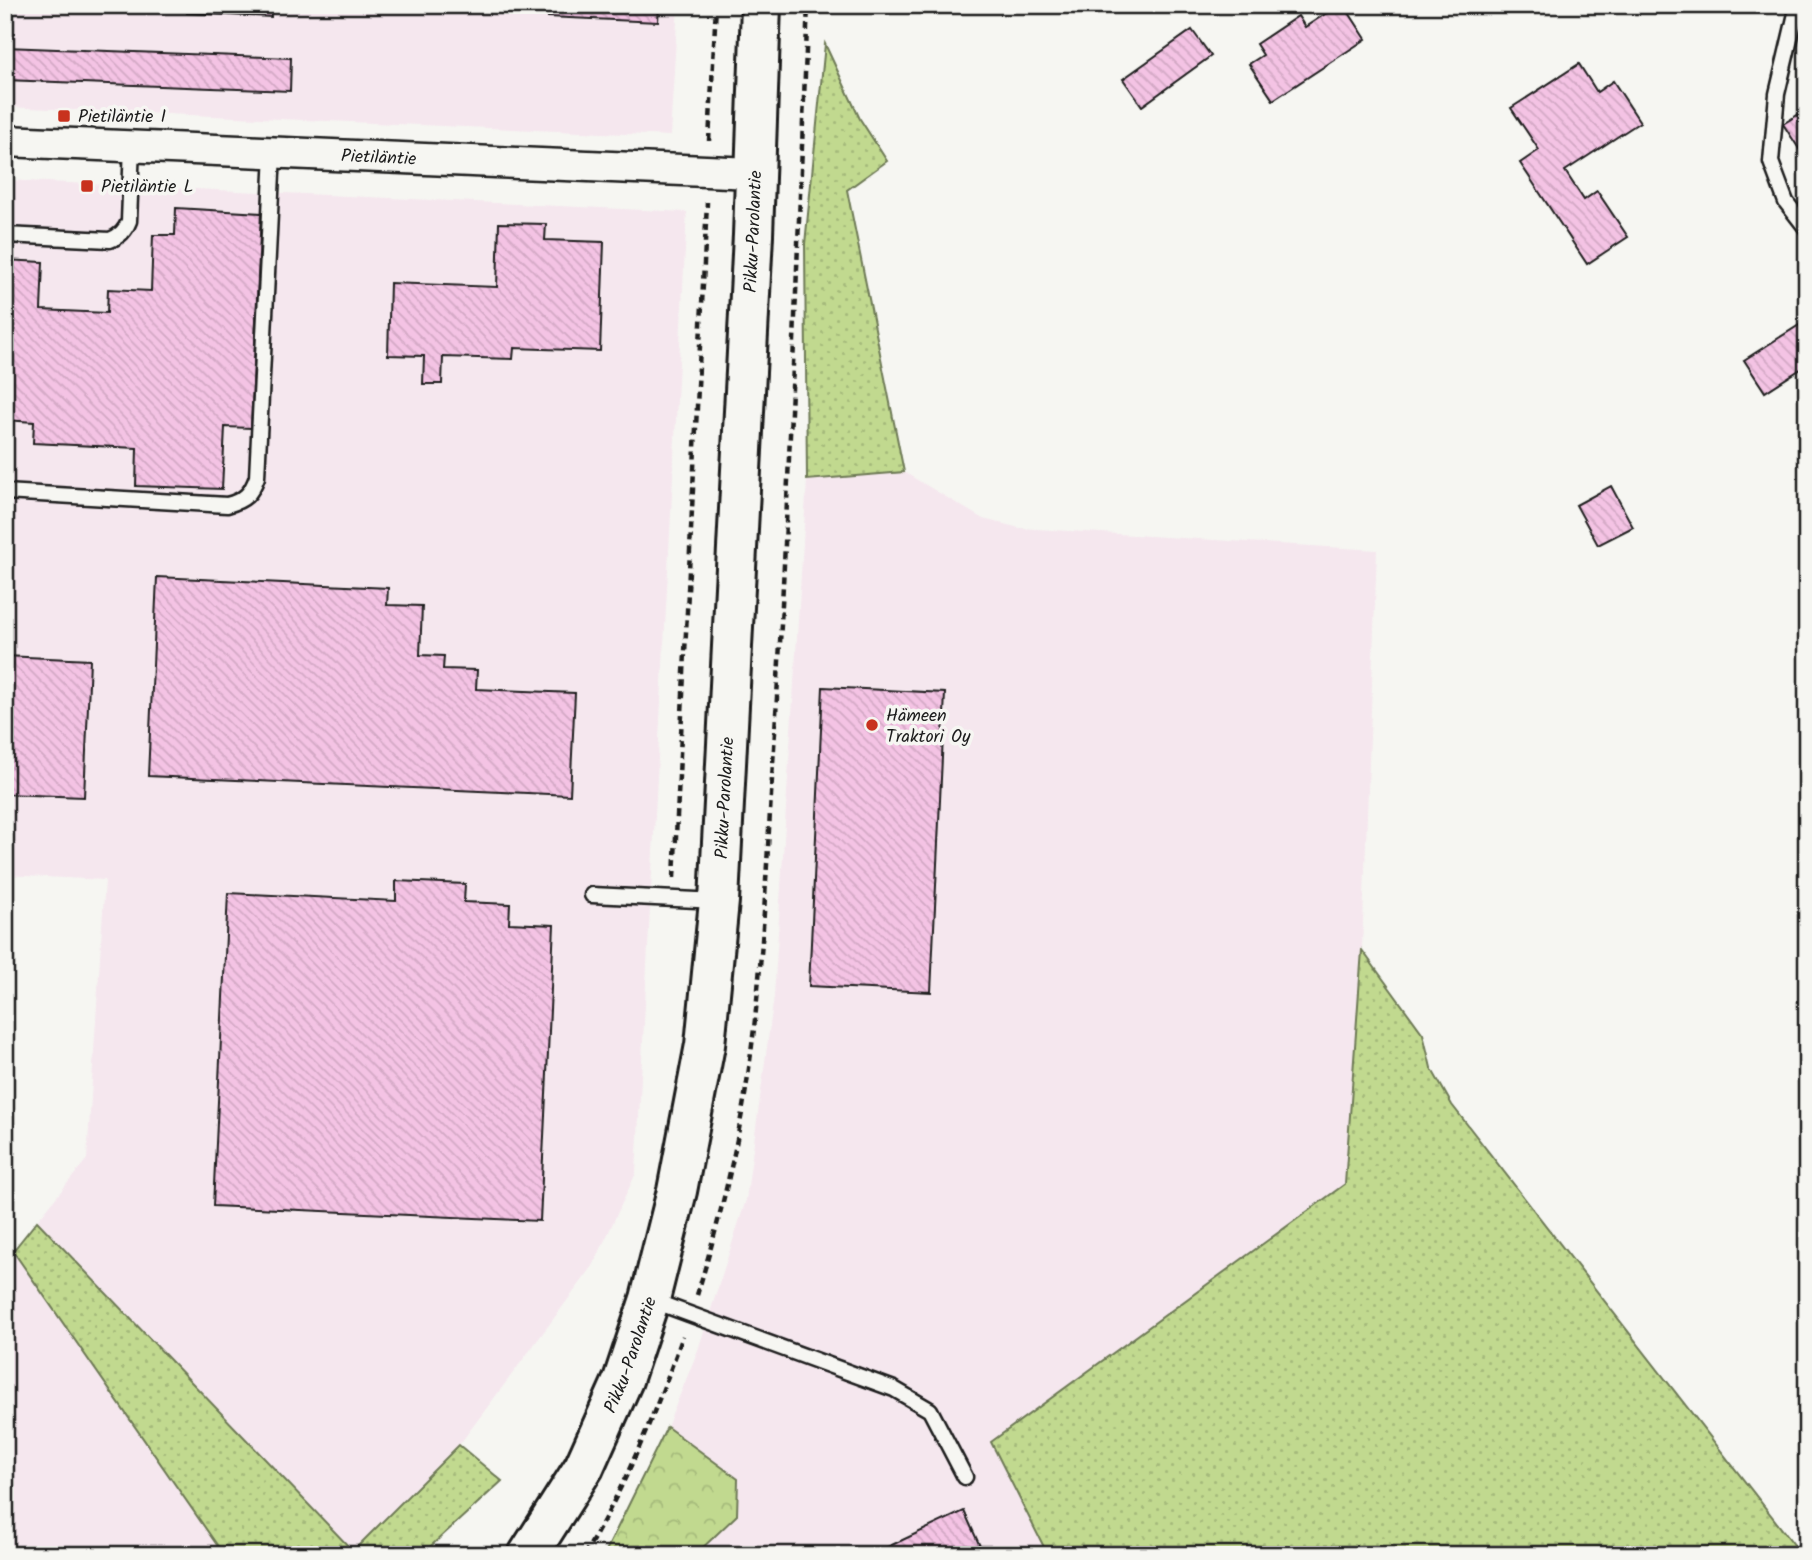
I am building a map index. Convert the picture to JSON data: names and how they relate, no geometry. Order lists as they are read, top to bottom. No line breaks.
{"streets":{"main road":["Pikku-Parolantie"],"street":["Pietiläntie"]},"crossings":[["Pietiläntie","Pikku-Parolantie"]],"places":{"transit":["Pietiläntie I","Pietiläntie L"],"other":["Hämeen Traktori Oy"]}}
